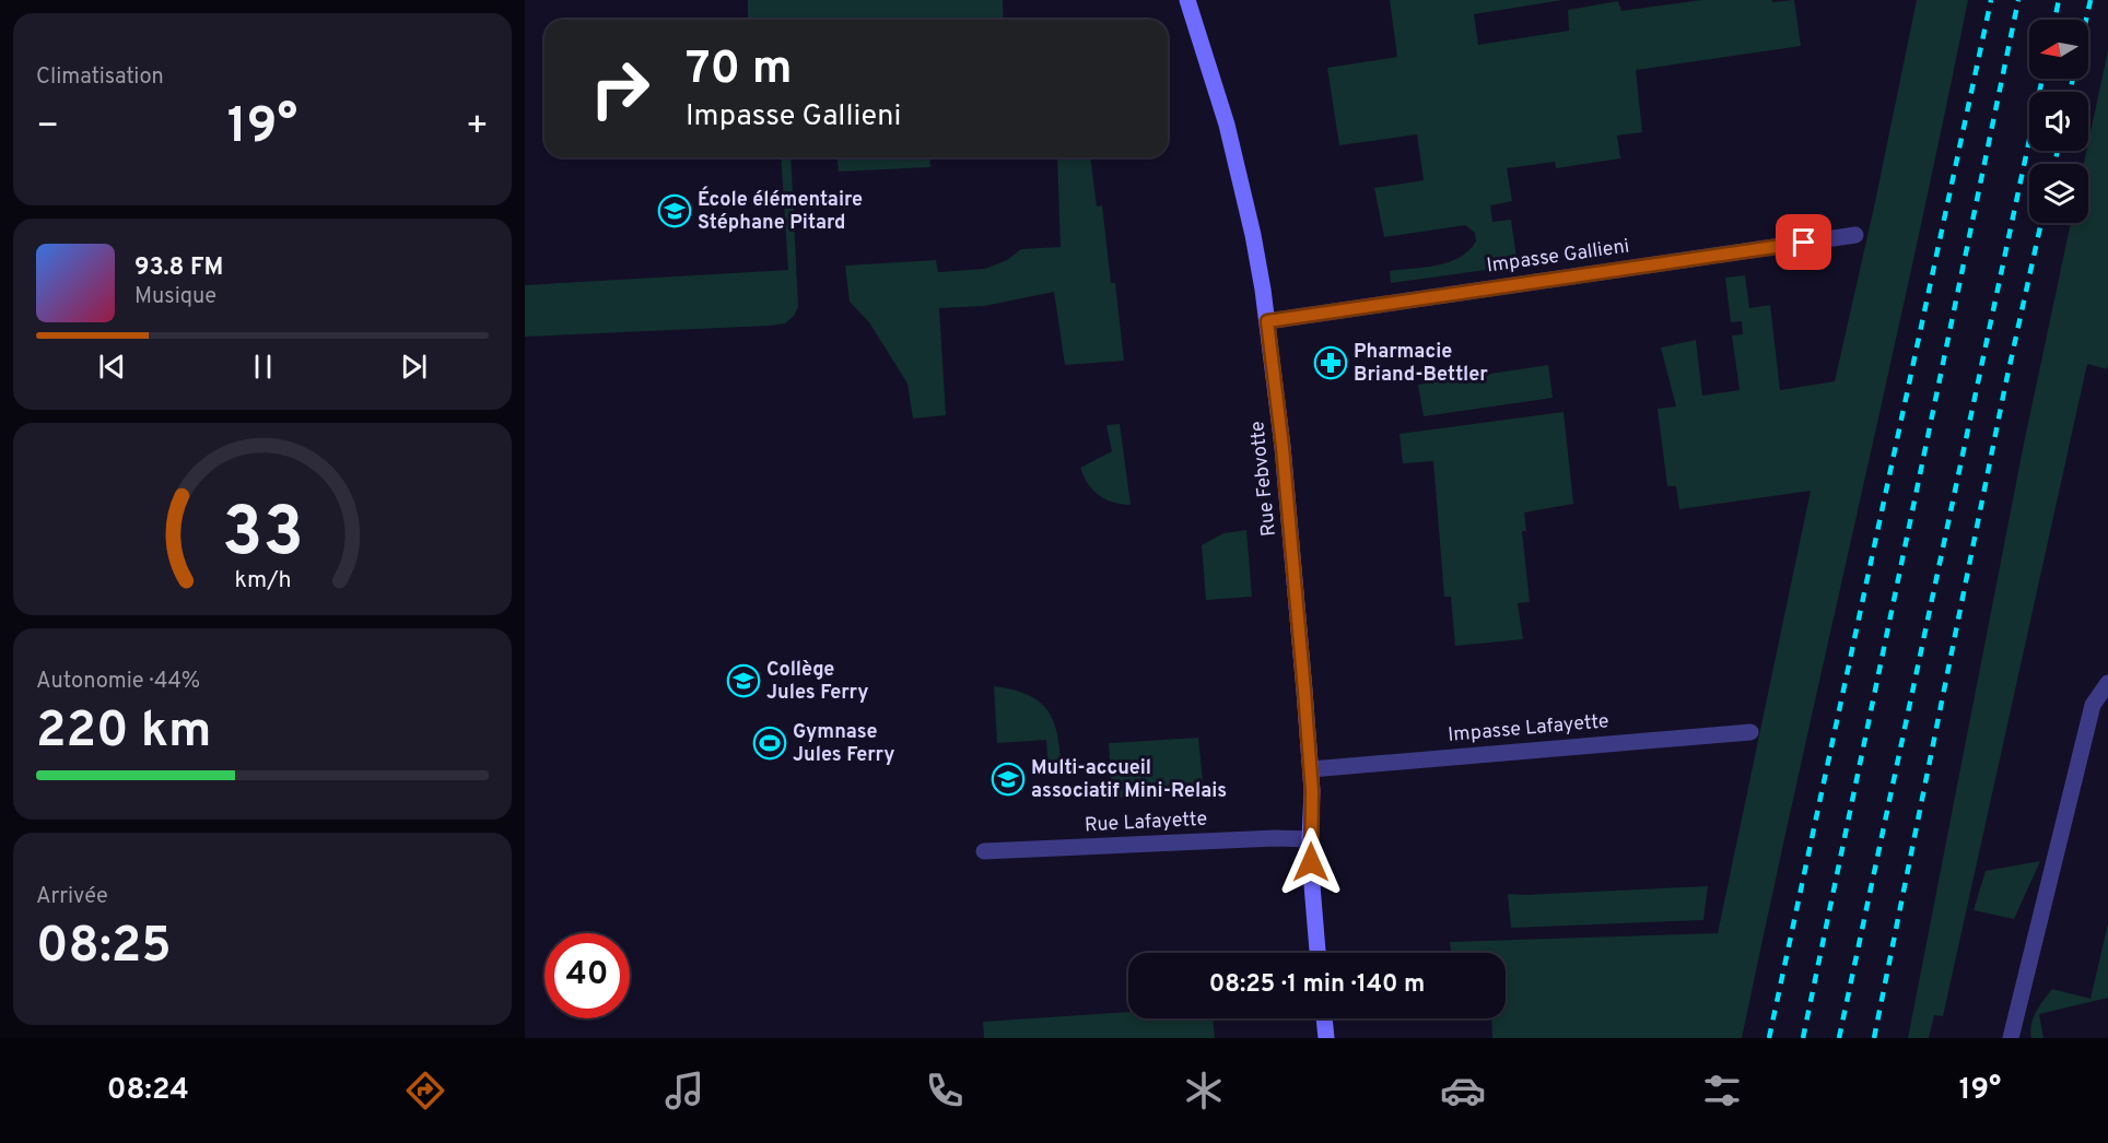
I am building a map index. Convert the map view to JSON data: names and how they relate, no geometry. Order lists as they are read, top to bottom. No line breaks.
{"streets":{"street":["Impasse Gallieni","Rue Febvotte","Impasse Lafayette","Rue Lafayette"]},"crossings":[["Impasse Gallieni","Rue Febvotte"],["Rue Febvotte","Impasse Lafayette"],["Rue Febvotte","Rue Lafayette"]],"places":{"school or university":["École élémentaire Stéphane Pitard","Collège Jules Ferry","Multi-accueil associatif Mini-Relais"],"pharmacy":["Pharmacie Briand-Bettler"],"sports":["Gymnase Jules Ferry"]},"north":"left","page":{"tile":["Climatisation",["Autonomie · 44%","220 km"],["Arrivée","08:25"]],"turn":["70 m","Impasse Gallieni"],"heat":["−","19°","+"],"song":["93.8 FM","Musique"],"limit":"40","trip":"08:25 · 1 min · 140 m","tabs":["08:24","19°"],"gauge":["33","km/h"]}}
